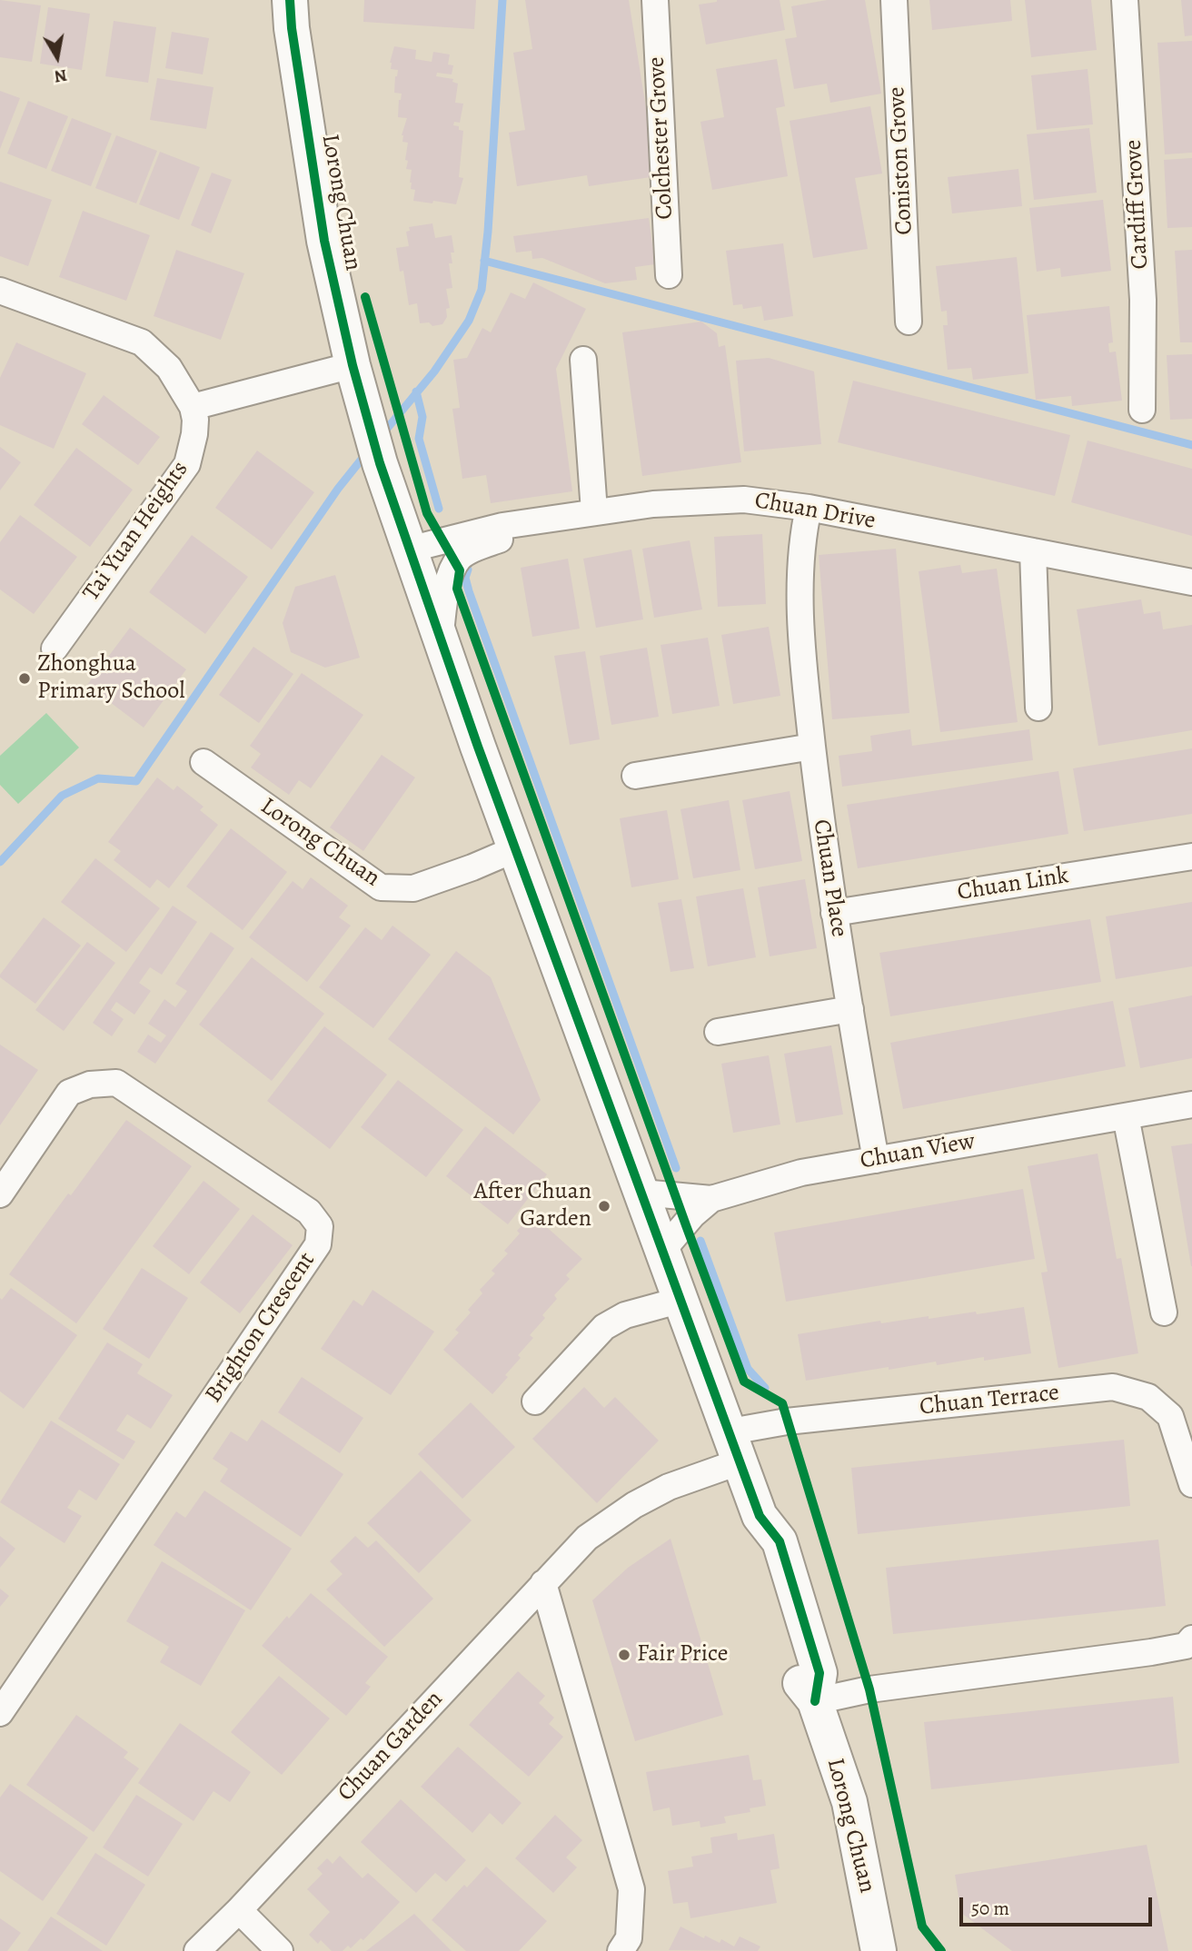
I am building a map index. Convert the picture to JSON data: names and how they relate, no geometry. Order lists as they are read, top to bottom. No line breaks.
{"streets":{"street":["Colchester Grove","Coniston Grove","Lorong Chuan","Cardiff Grove","Chuan Drive","Tai Yuan Heights","Chuan Place","Chuan Link","Chuan View","Brighton Crescent","Chuan Terrace","Chuan Garden"]},"crossings":[["Lorong Chuan","Chuan Drive"],["Lorong Chuan","Chuan View"],["Lorong Chuan","Chuan Terrace"],["Lorong Chuan","Chuan Garden"],["Chuan Drive","Chuan Place"],["Chuan Place","Chuan Link"],["Chuan Place","Chuan View"],["Chuan Terrace","Chuan Garden"]],"places":["Zhonghua Primary School","After Chuan Garden","Fair Price"],"scale_bar":"50 m","north":"bottom"}
